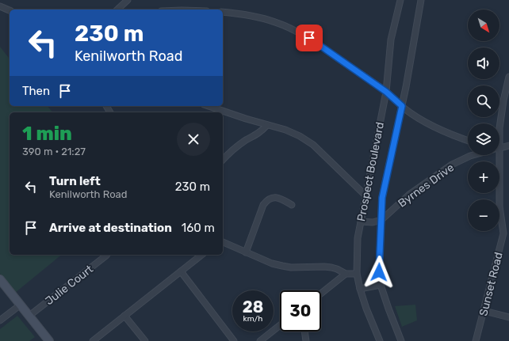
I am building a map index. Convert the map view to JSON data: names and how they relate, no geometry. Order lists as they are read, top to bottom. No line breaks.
{"streets":{"street":["Prospect Boulevard","Byrnes Drive","Sunset Road","Julie Court"]},"crossings":[["Prospect Boulevard","Byrnes Drive"]],"north":"bottom right","page":{"map_buttons":["+","−"],"turn":["230 m","Kenilworth Road"],"then":"Then","heading":["1 min","390 m · 21:27"],"list":[{"name":"Turn left","note":"Kenilworth Road","value":"230 m"},{"name":"Arrive at destination","value":"160 m"}],"speed":"28 km/h","limit":"30"}}
